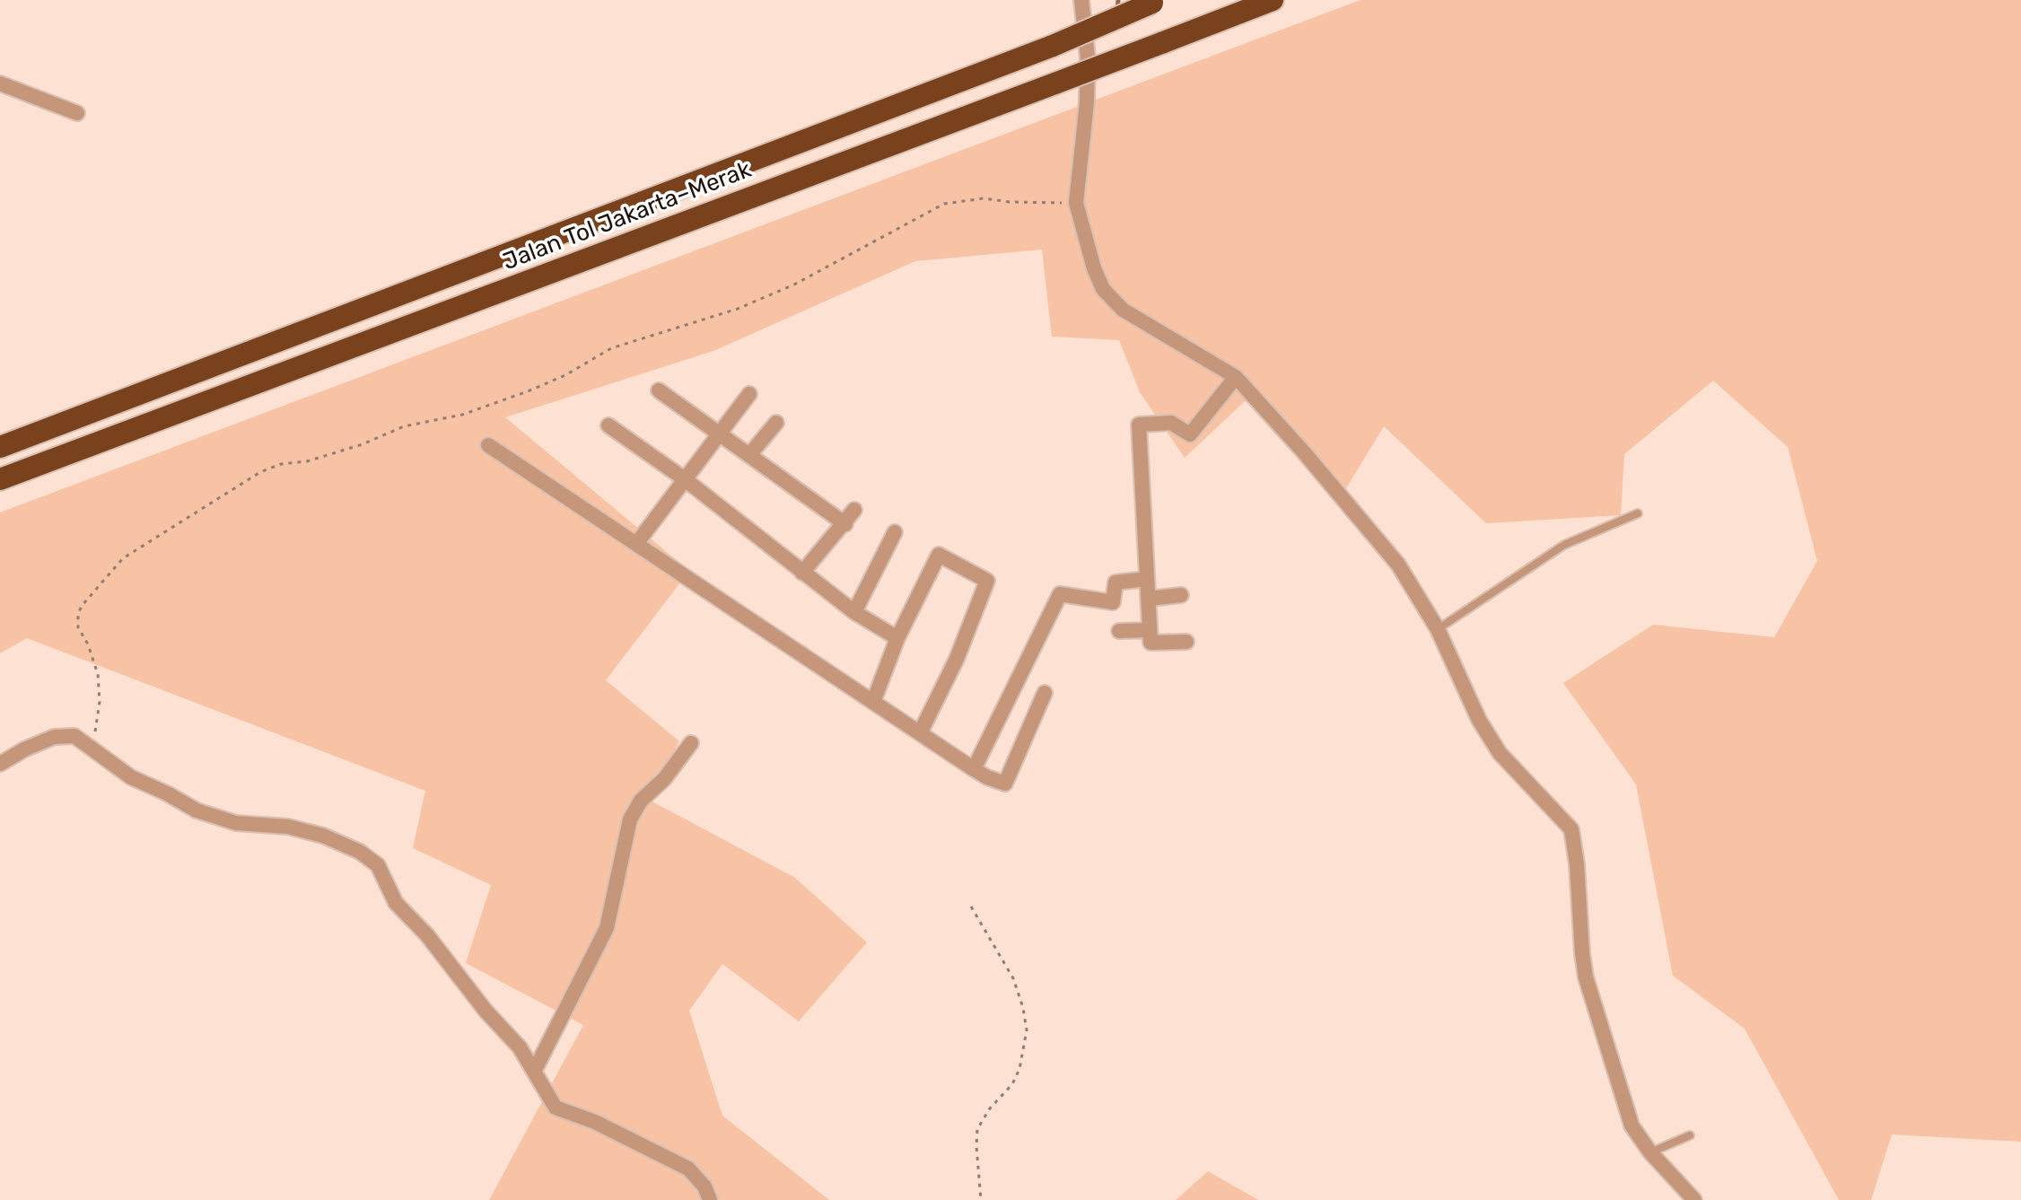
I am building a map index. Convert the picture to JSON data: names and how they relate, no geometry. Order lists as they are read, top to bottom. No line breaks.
{"streets":{"highway":["Jalan Tol Jakarta–Merak"]}}
